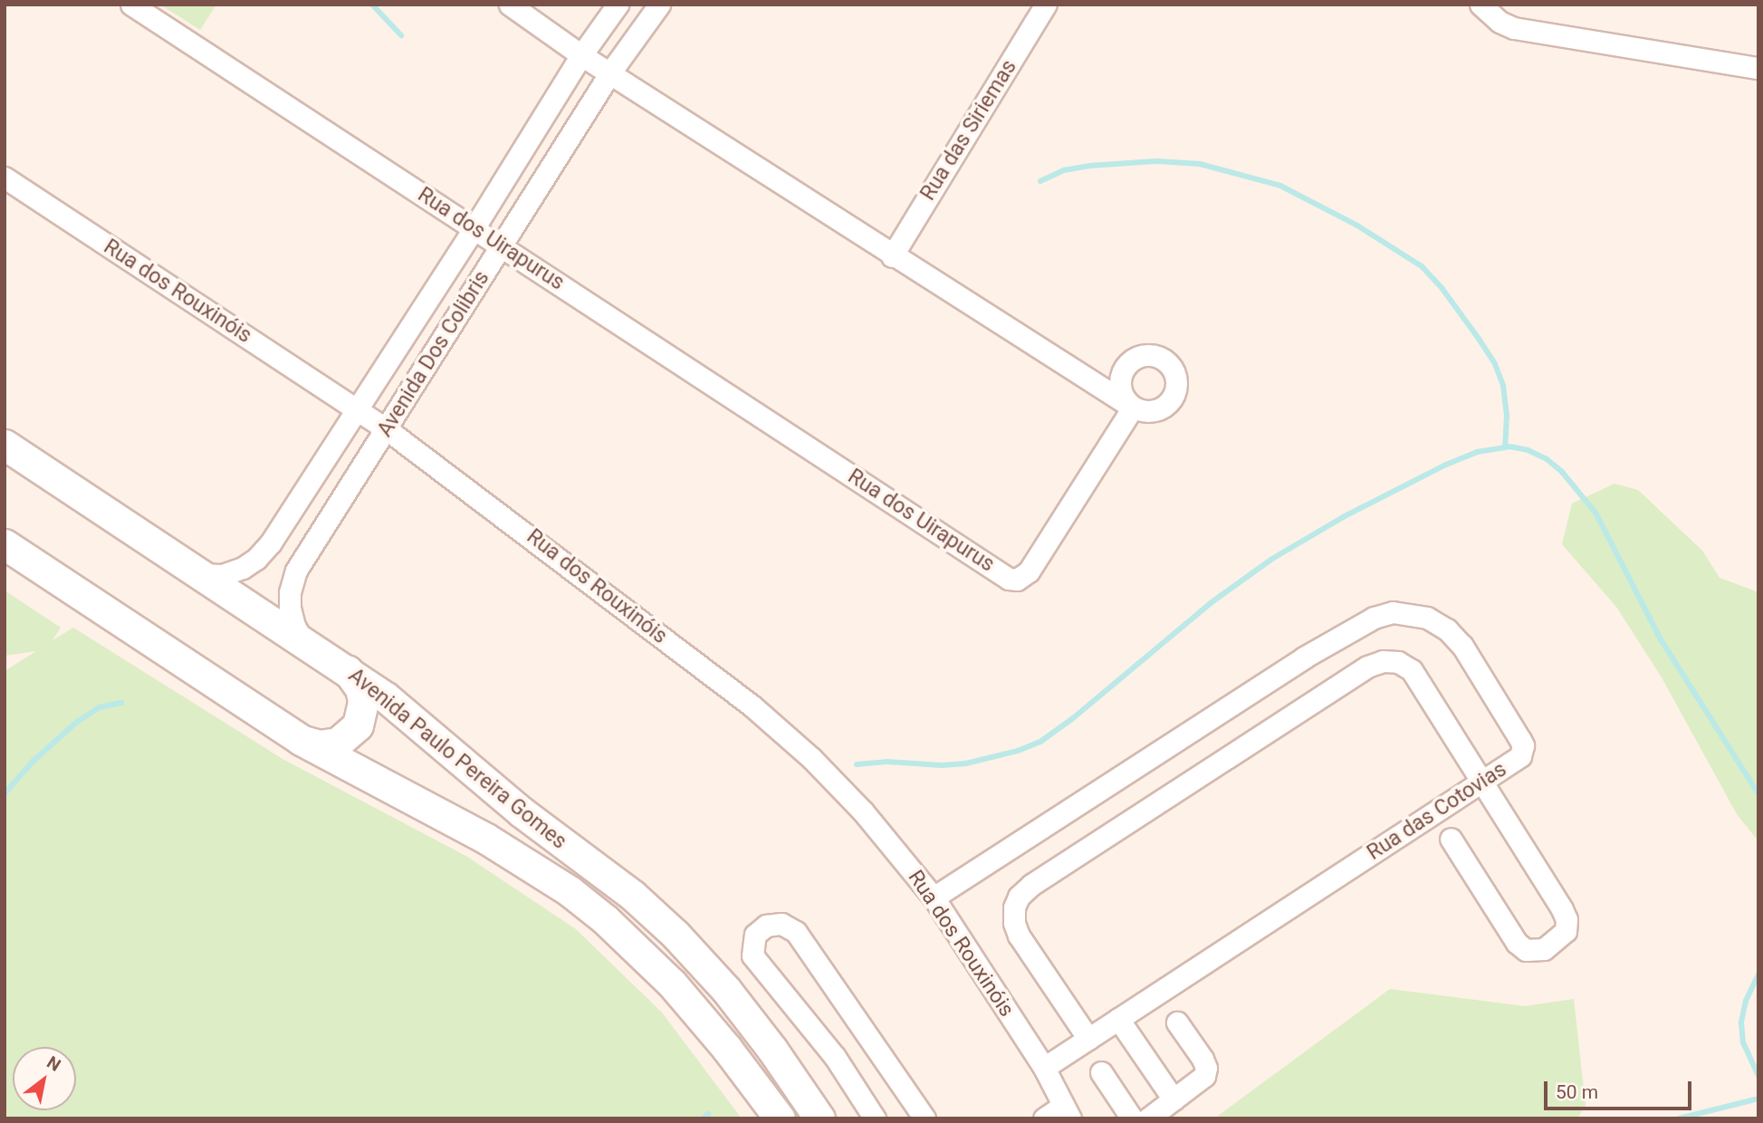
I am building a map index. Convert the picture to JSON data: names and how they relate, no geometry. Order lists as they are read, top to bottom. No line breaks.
{"streets":{"main road":["Avenida Paulo Pereira Gomes"],"street":["Rua das Siriemas","Rua dos Uirapurus","Rua dos Rouxinóis","Avenida Dos Colibris","Rua das Cotovias"]},"crossings":[["Rua das Siriemas","Rua dos Uirapurus"],["Rua dos Uirapurus","Avenida Dos Colibris"],["Rua dos Rouxinóis","Avenida Dos Colibris"],["Rua dos Rouxinóis","Rua das Cotovias"],["Avenida Dos Colibris","Avenida Paulo Pereira Gomes"]],"scale_bar":"50 m","north":"top right"}
